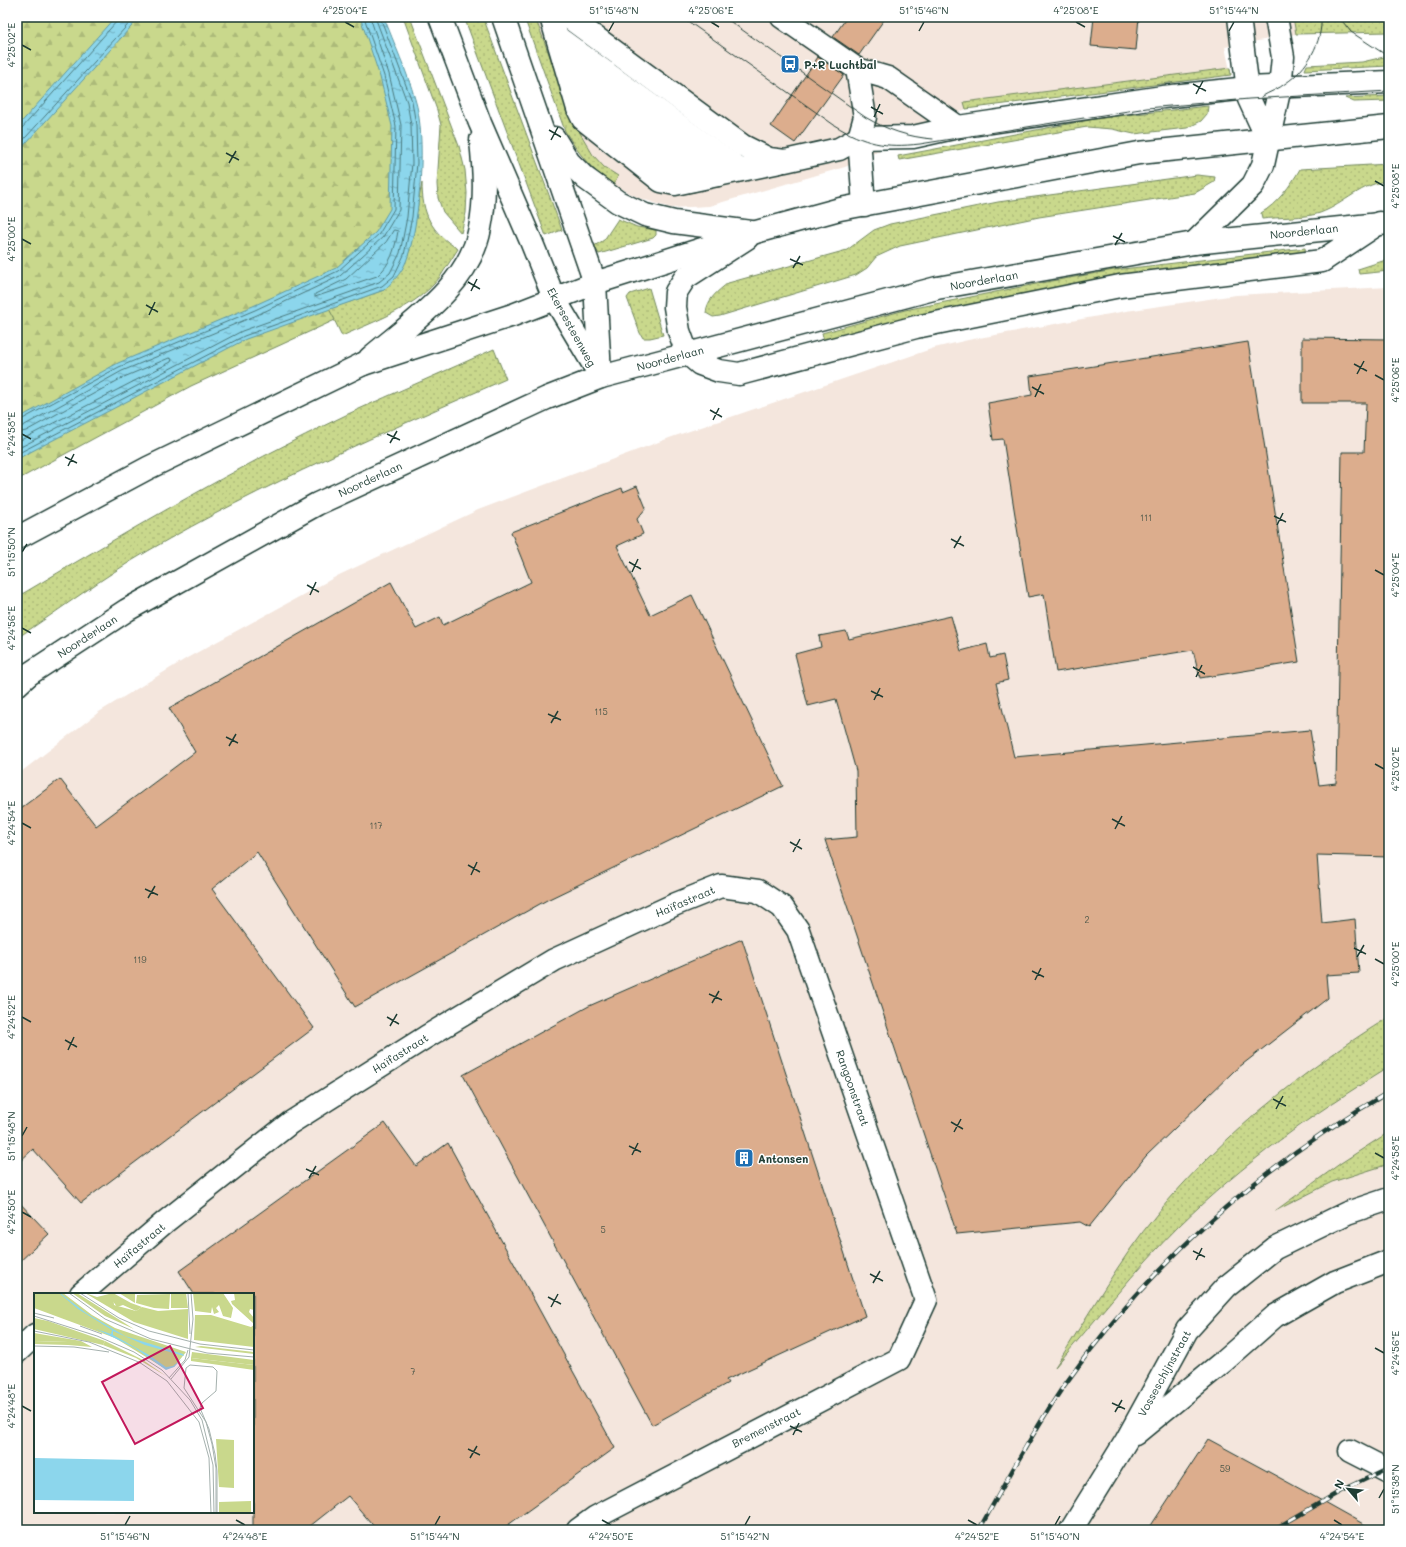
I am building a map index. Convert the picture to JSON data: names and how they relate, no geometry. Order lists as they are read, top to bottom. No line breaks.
{"streets":{"main road":["Noorderlaan","Ekersesteenweg","Haïfastraat","Rangoonstraat","Vosseschijnstraat","Bremenstraat"]},"crossings":[["Noorderlaan","Ekersesteenweg"],["Haïfastraat","Rangoonstraat"],["Rangoonstraat","Bremenstraat"]],"places":{"bus stop":["P+R Luchtbal"],"building":["Antonsen"]},"house_numbers":["111","115","117","2","119","5","7","59"],"north":"top left","coordinates":["4°25'04\"E","51°15'48\"N","4°25'06\"E","51°15'46\"N","4°25'08\"E","51°15'44\"N","4°25'02\"E","4°25'00\"E","4°24'58\"E","51°15'50\"N","4°24'56\"E","4°24'54\"E","4°24'52\"E","4°24'50\"E","4°24'48\"E","51°15'38\"N","51°15'42\"N","51°15'40\"N"]}
